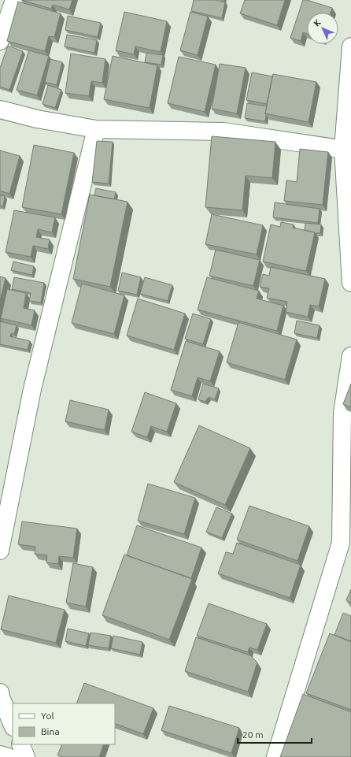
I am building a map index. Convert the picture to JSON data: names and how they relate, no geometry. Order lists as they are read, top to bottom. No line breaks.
{"legend":["Yol","Bina"],"scale_bar":"20 m","north":"top left"}
